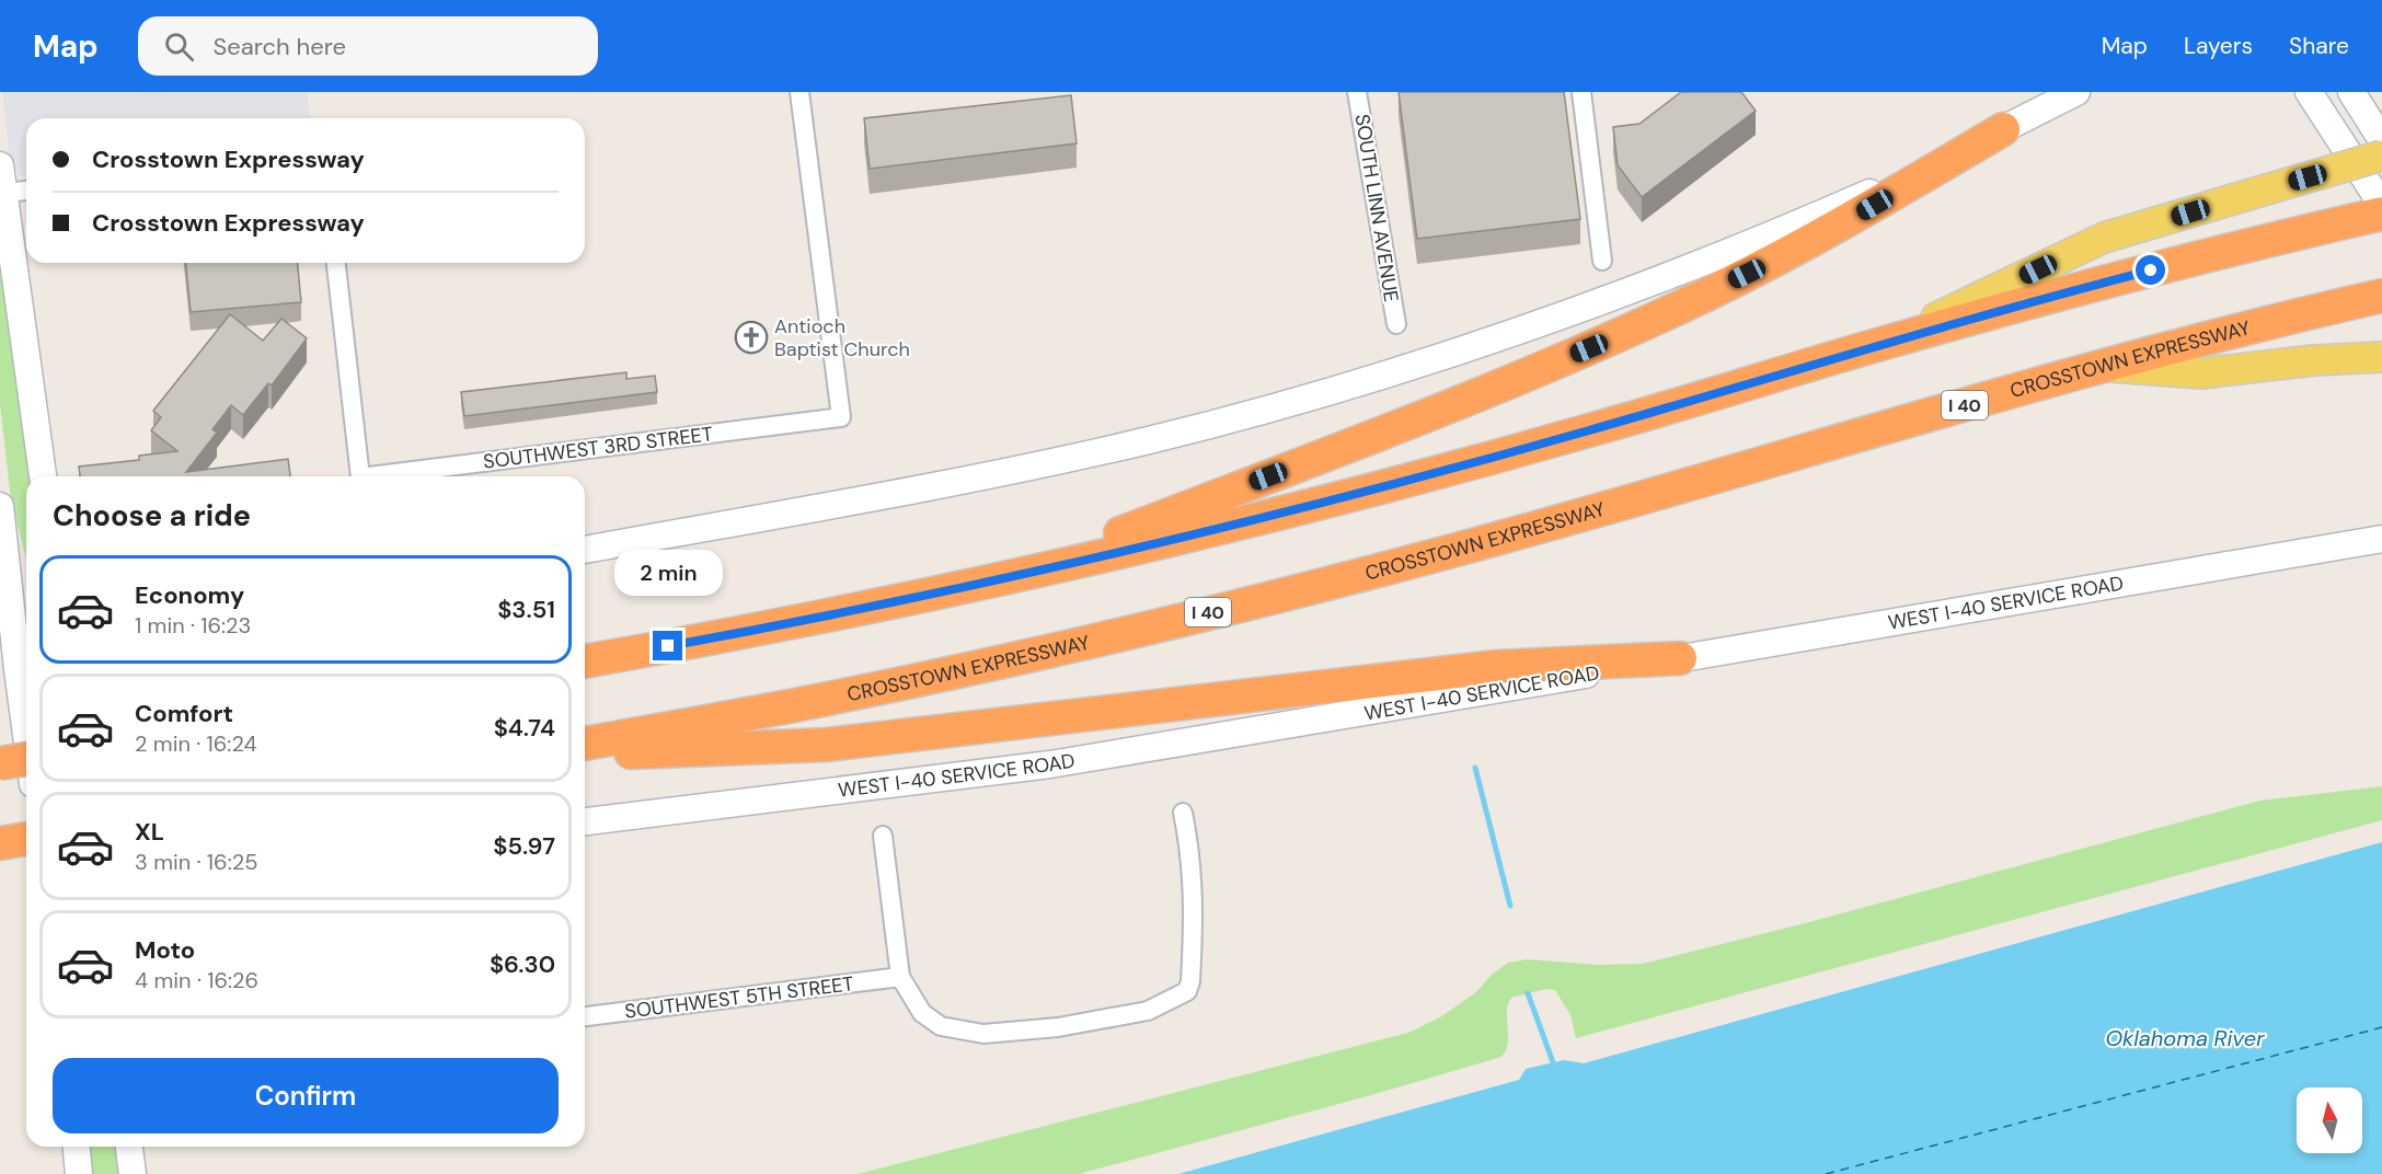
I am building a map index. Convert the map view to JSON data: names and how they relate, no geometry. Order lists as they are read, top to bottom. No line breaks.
{"streets":{"highway":["CROSSTOWN EXPRESSWAY","I 40"],"main road":["WEST I-40 SERVICE ROAD"],"street":["SOUTH LINN AVENUE","SOUTHWEST 3RD STREET","SOUTHWEST 5TH STREET"]},"water":["Oklahoma River"],"places":{"church":["Antioch Baptist Church"]},"north":"top","page":{"header":"Map","search":"Search here","nav":["Map","Layers","Share"],"banner":["Crosstown Expressway","Crosstown Expressway"],"heading":"Choose a ride","bubble":"2 min","list":[{"name":"Economy","note":"1 min · 16:23","value":"$3.51"},{"name":"Comfort","note":"2 min · 16:24","value":"$4.74"},{"name":"XL","note":"3 min · 16:25","value":"$5.97"},{"name":"Moto","note":"4 min · 16:26","value":"$6.30"}],"buttons":"Confirm"}}
